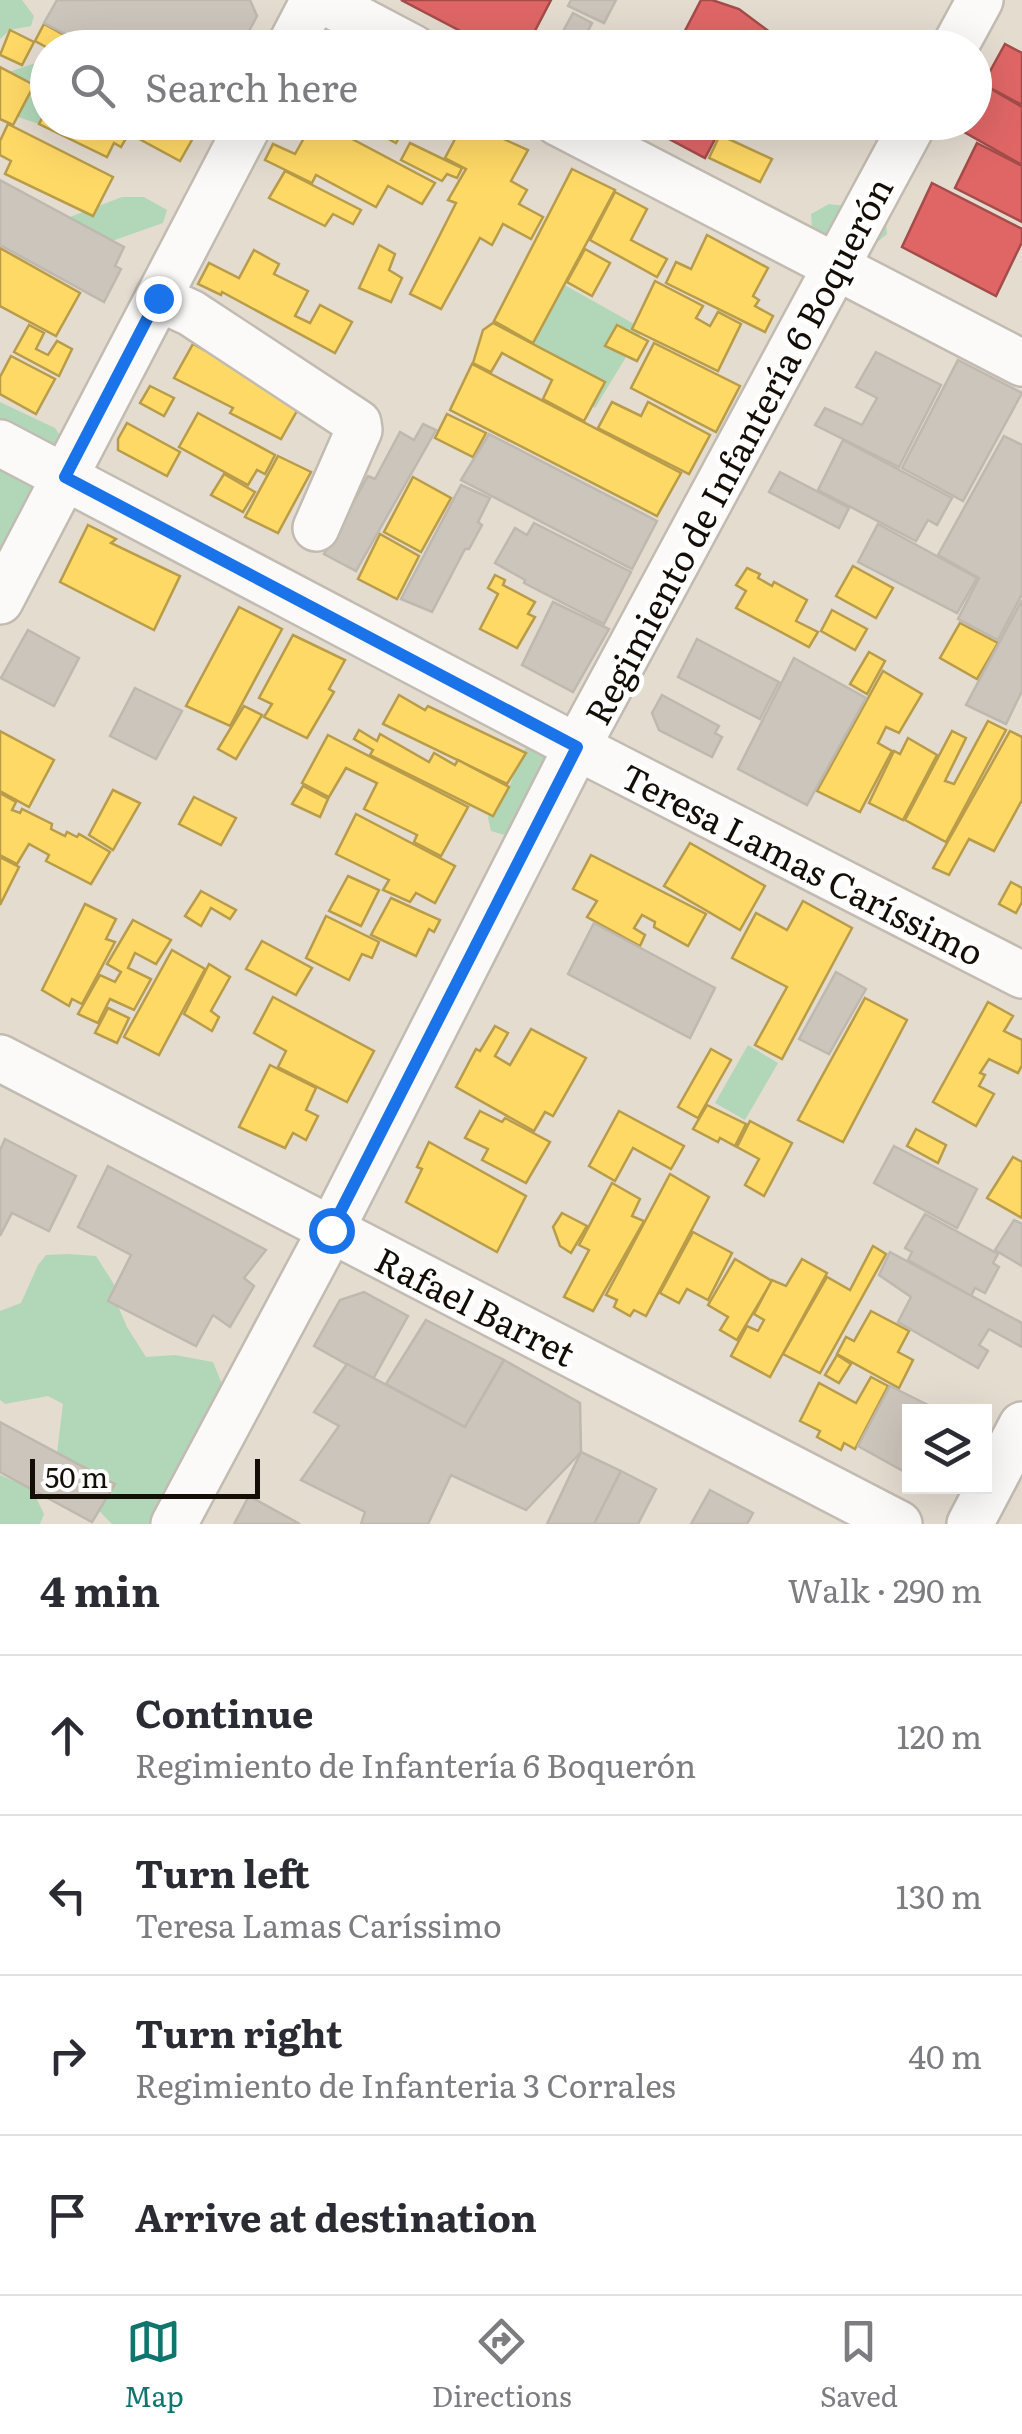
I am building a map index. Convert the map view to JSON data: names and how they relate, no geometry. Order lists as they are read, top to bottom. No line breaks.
{"streets":{"street":["Regimiento de Infantería 6 Boquerón","Teresa Lamas Caríssimo","Rafael Barret"]},"crossings":[["Regimiento de Infantería 6 Boquerón","Teresa Lamas Caríssimo"],["Regimiento de Infantería 6 Boquerón","Rafael Barret"]],"scale_bar":"50 m","page":{"search":"Search here","scale":"50 m","heading":["4 min","Walk · 290 m"],"list":[["Continue","Regimiento de Infantería 6 Boquerón","120 m"],["Turn left","Teresa Lamas Caríssimo","130 m"],["Turn right","Regimiento de Infanteria 3 Corrales","40 m"],"Arrive at destination"],"nav":["Map","Directions","Saved"]}}
